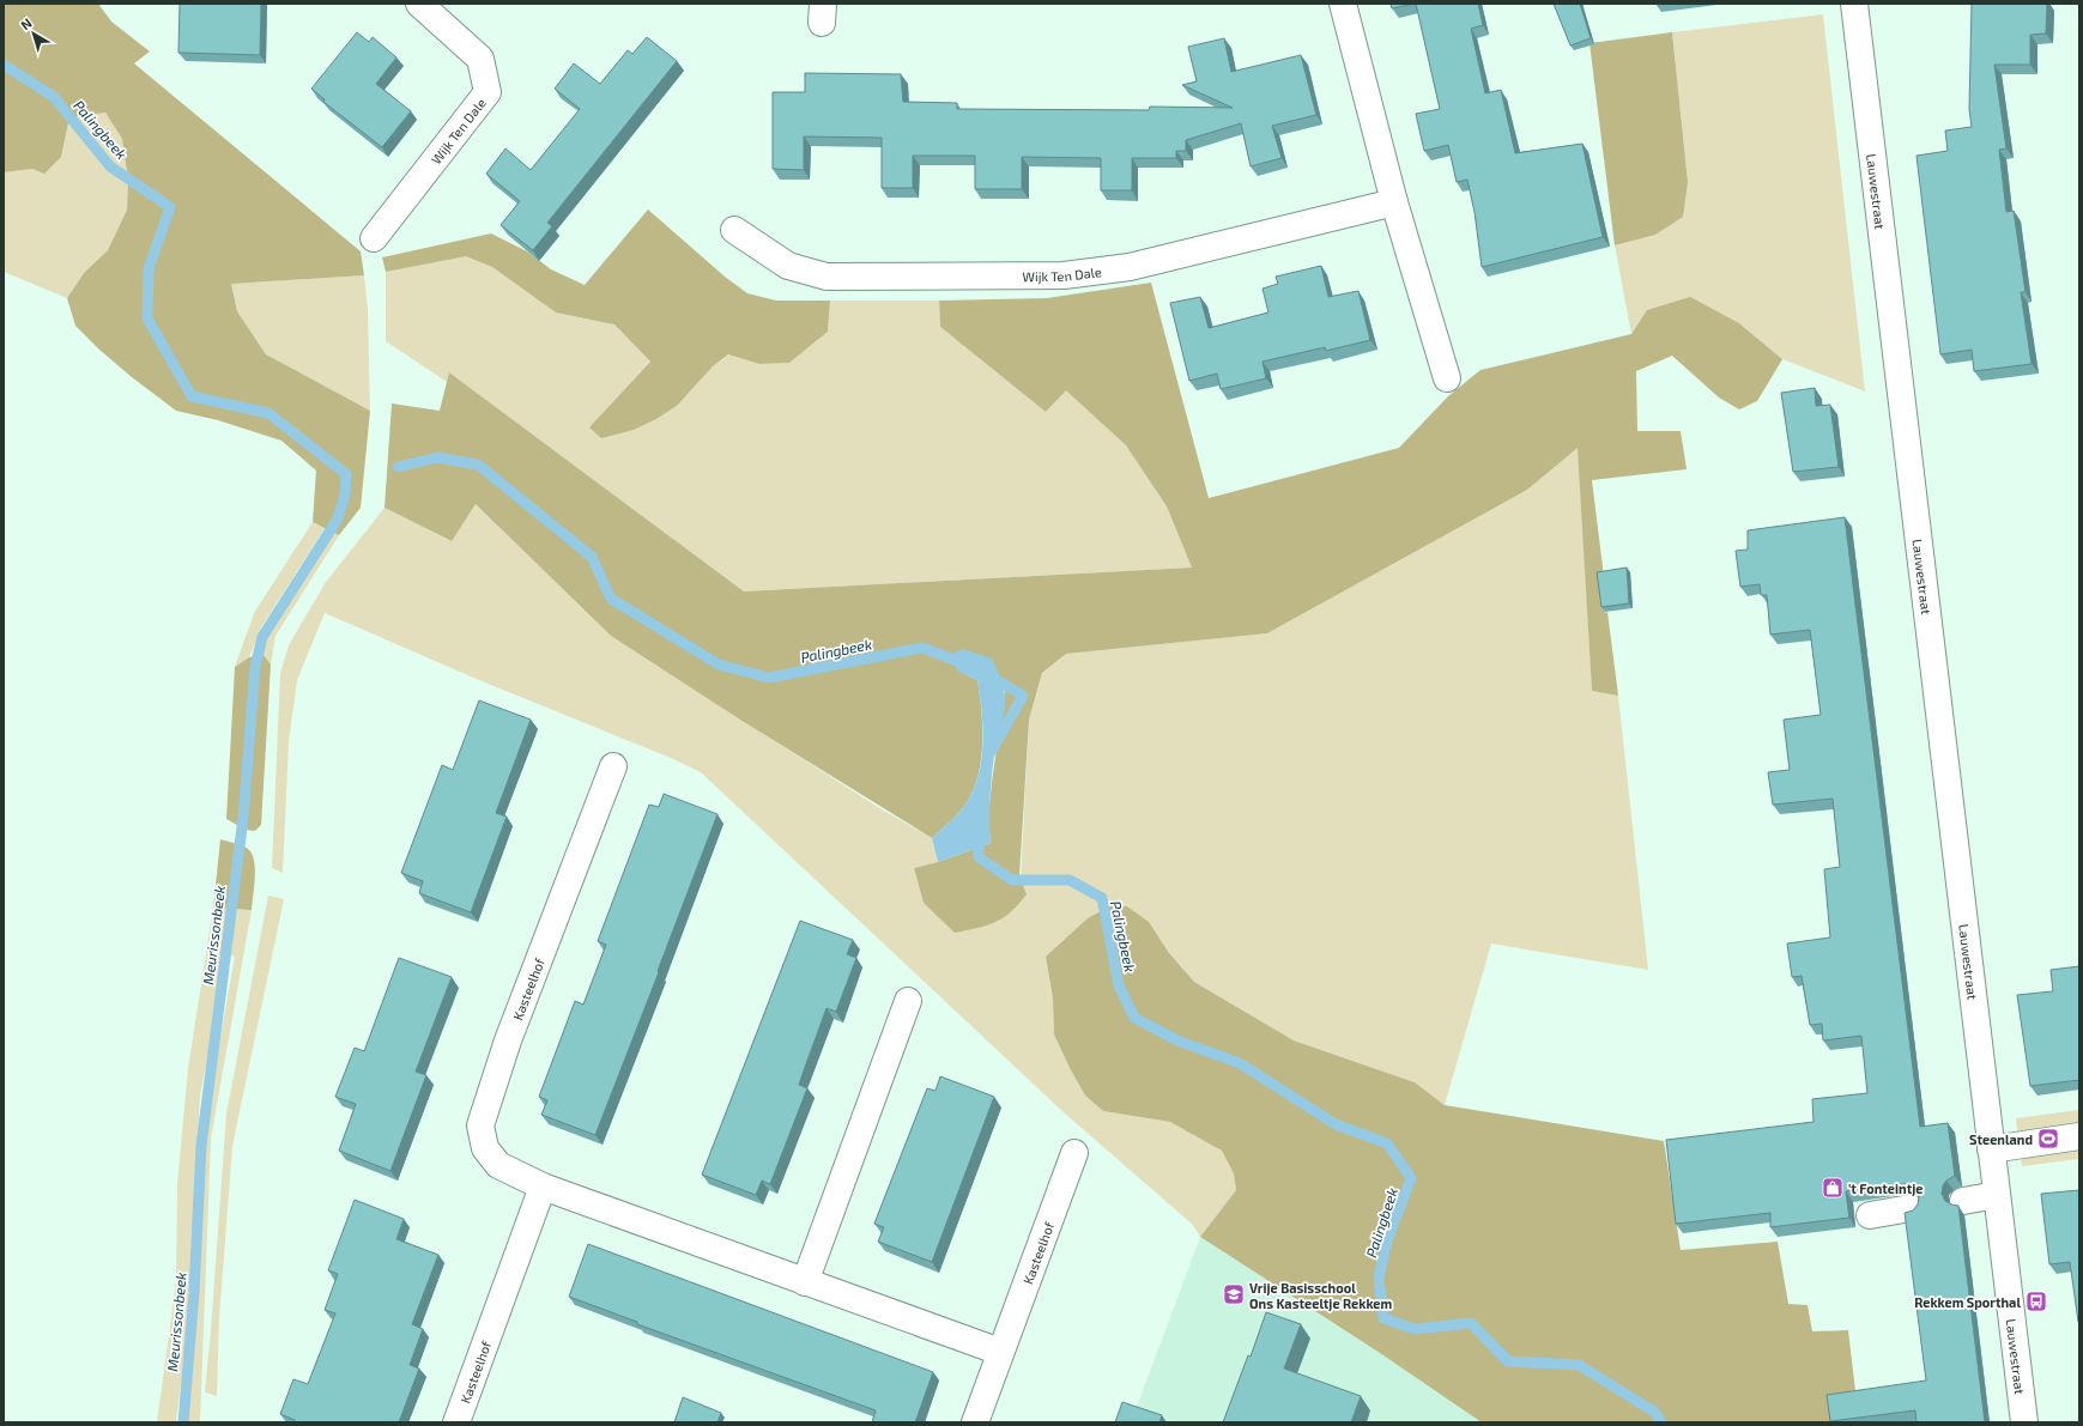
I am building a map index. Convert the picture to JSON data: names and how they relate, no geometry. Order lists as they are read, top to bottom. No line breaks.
{"streets":{"street":["Wijk Ten Dale","Lauwestraat","Kasteelhof"]},"water":["Palingbeek","Meurissonbeek"],"places":{"sports":["Steenland"],"shop":["'t Fonteintje"],"school or university":["Vrije Basisschool Ons Kasteeltje Rekkem"],"bus stop":["Rekkem Sporthal"]},"north":"top left"}
